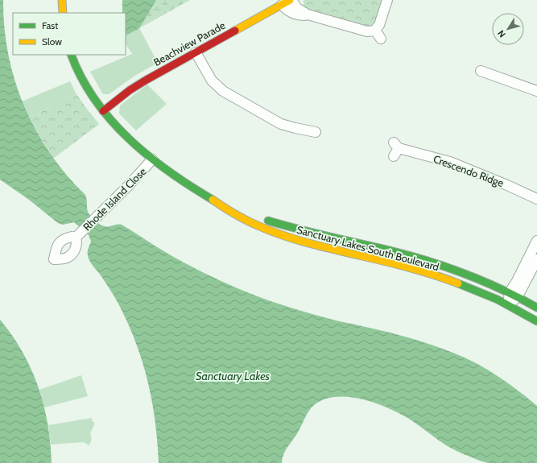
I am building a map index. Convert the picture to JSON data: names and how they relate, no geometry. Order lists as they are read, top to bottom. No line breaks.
{"streets":{"street":["Beachview Parade","Crescendo Ridge","Rhode Island Close","Sanctuary Lakes South Boulevard"]},"crossings":[["Beachview Parade","Sanctuary Lakes South Boulevard"],["Rhode Island Close","Sanctuary Lakes South Boulevard"]],"water":["Sanctuary Lakes"],"legend":["Fast","Slow"],"north":"bottom left"}
